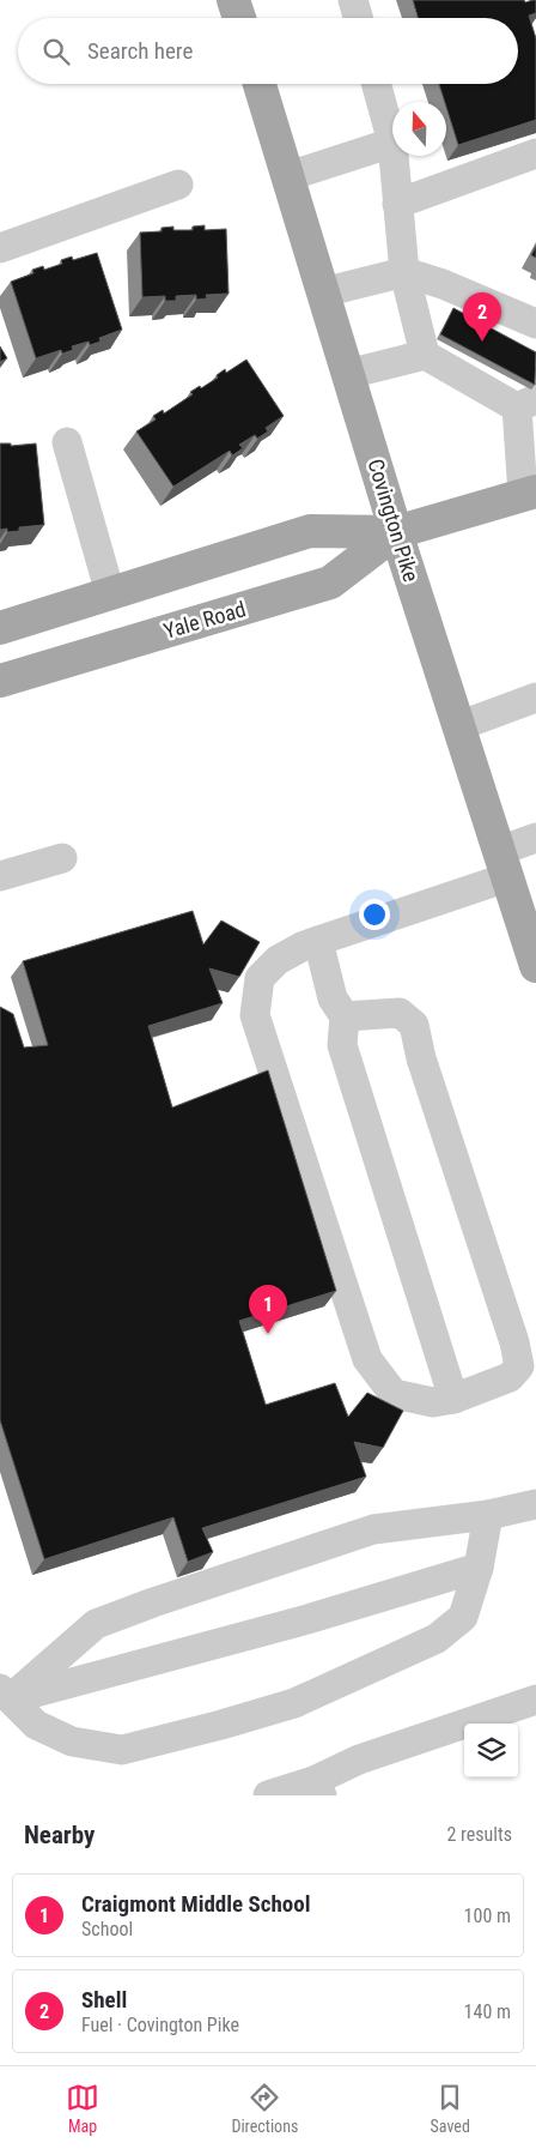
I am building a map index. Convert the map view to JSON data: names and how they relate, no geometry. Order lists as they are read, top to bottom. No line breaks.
{"streets":{"main road":["Covington Pike","Yale Road"]},"crossings":[["Covington Pike","Yale Road"]],"north":"top","page":{"search":"Search here","pins":["2","1"],"heading":["Nearby","2 results"],"list":[{"mark":"1","name":"Craigmont Middle School","note":"School","value":"100 m"},{"mark":"2","name":"Shell","note":"Fuel · Covington Pike","value":"140 m"}],"nav":["Map","Directions","Saved"]}}
